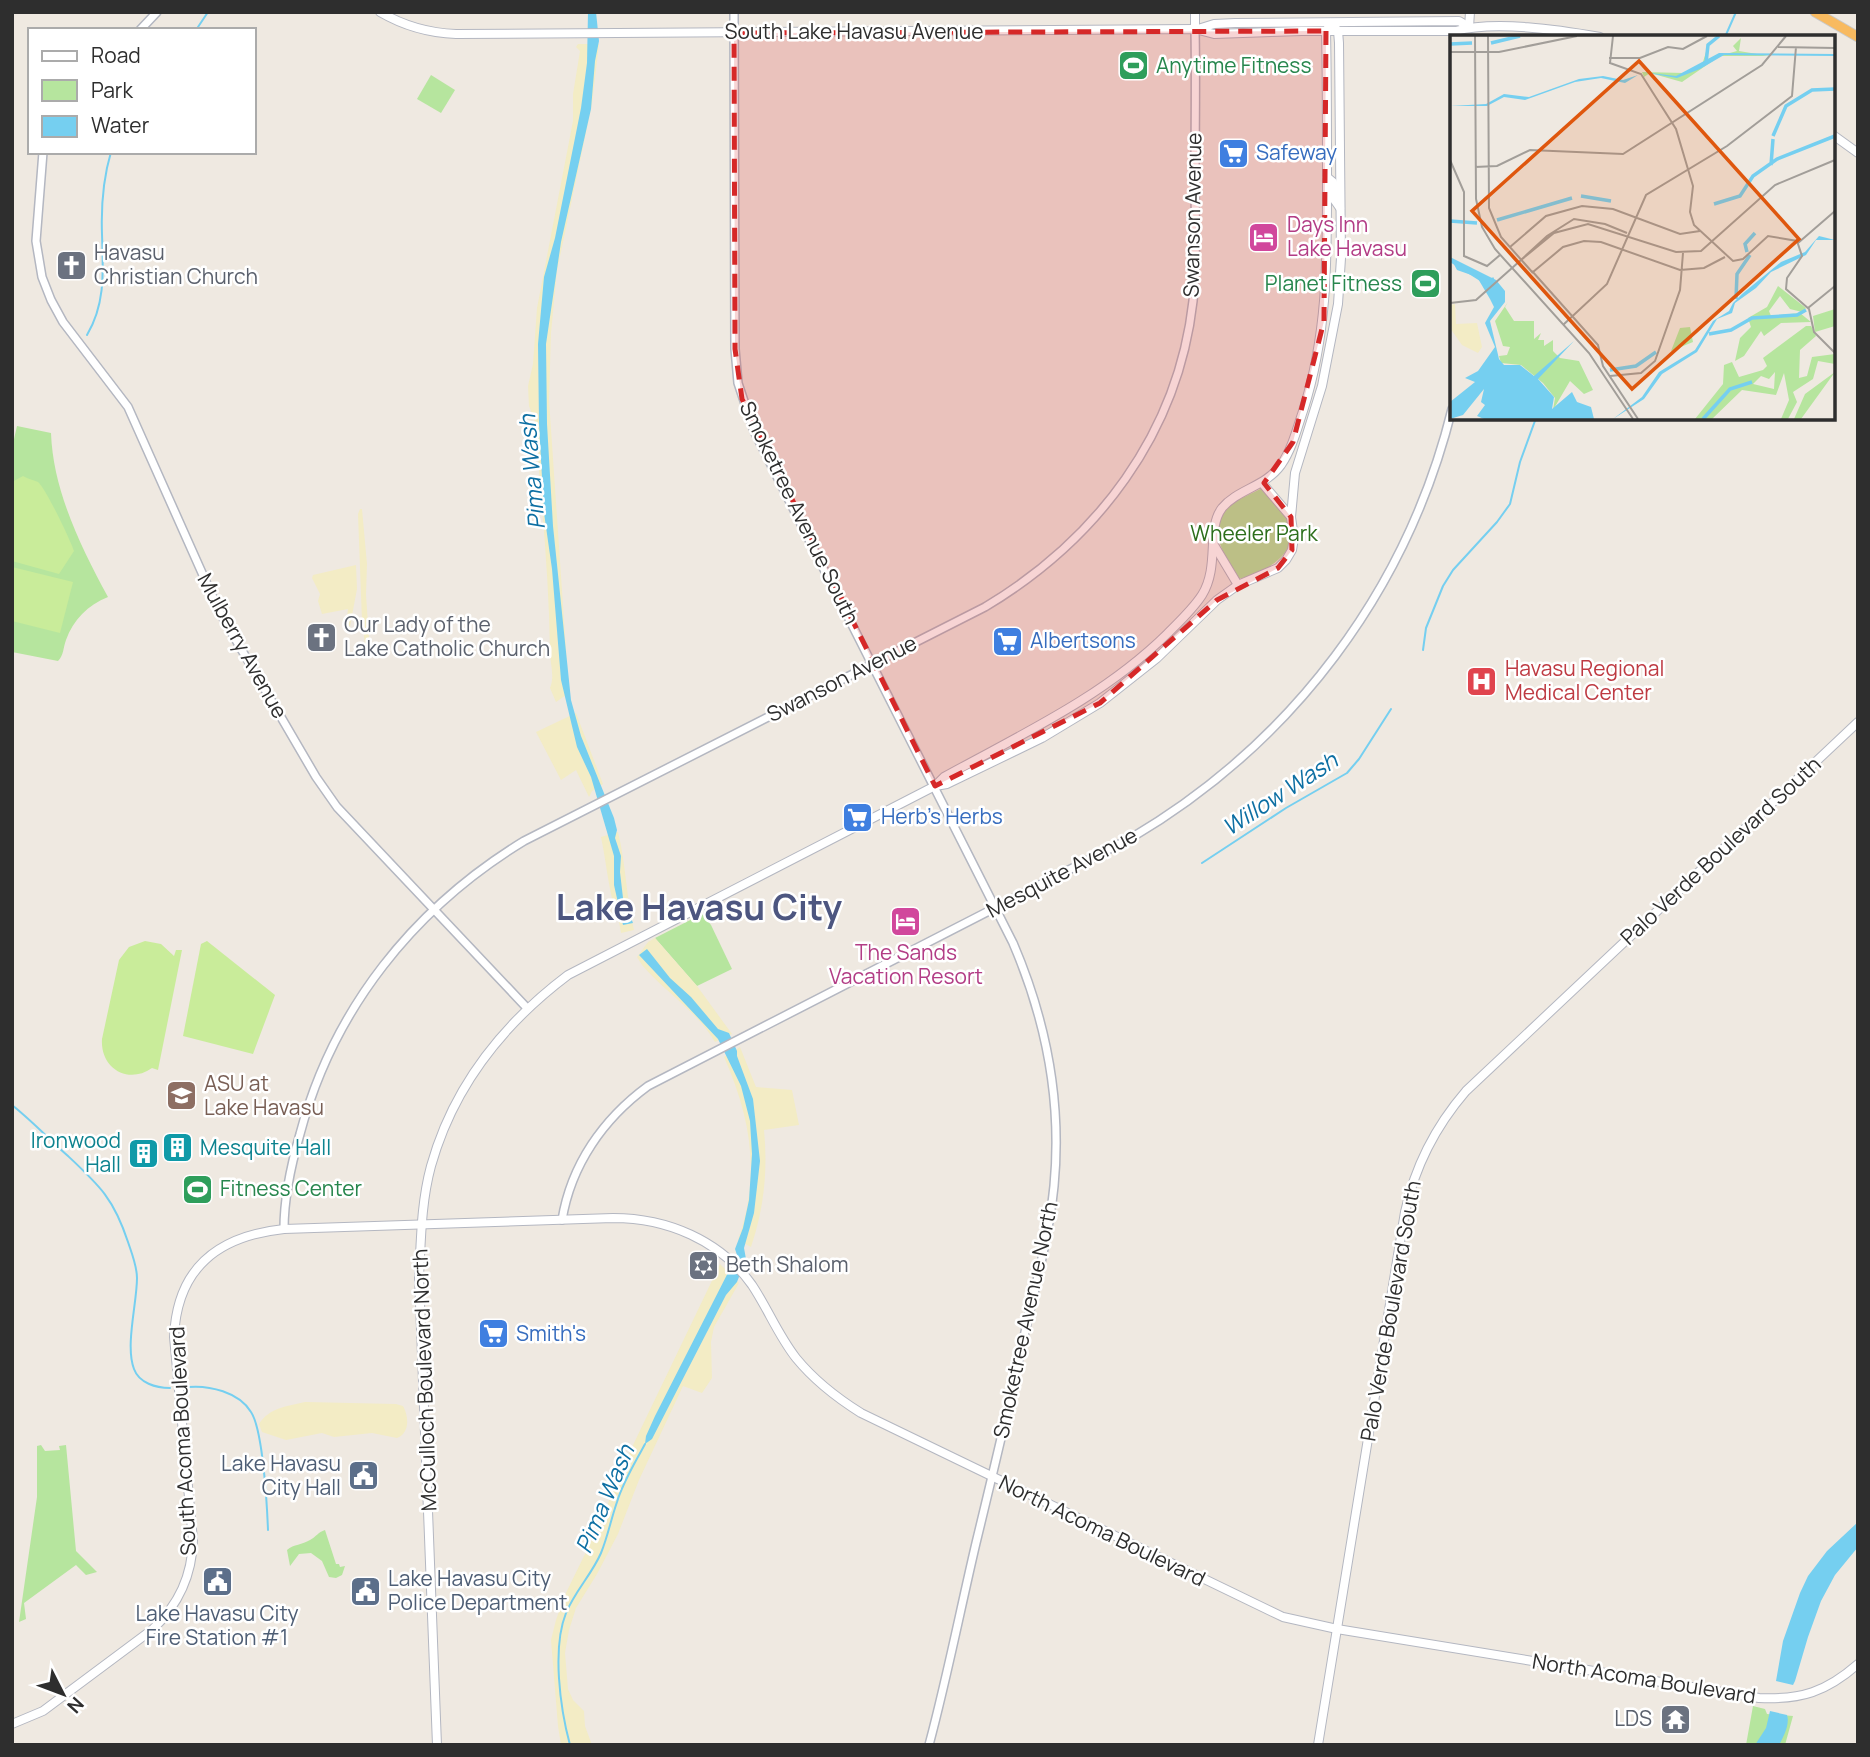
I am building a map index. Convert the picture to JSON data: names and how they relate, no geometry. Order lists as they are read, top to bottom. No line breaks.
{"streets":{"main road":["South Lake Havasu Avenue","Swanson Avenue","Palo Verde Boulevard South","McCulloch Boulevard North","South Acoma Boulevard","North Acoma Boulevard"],"street":["Smoketree Avenue South","Mulberry Avenue","Mesquite Avenue","Smoketree Avenue North"]},"crossings":[["South Lake Havasu Avenue","Swanson Avenue"],["South Lake Havasu Avenue","Smoketree Avenue South"],["Swanson Avenue","Smoketree Avenue South"],["Swanson Avenue","Mulberry Avenue"],["Swanson Avenue","South Acoma Boulevard"],["Smoketree Avenue South","Smoketree Avenue North"],["Smoketree Avenue South","McCulloch Boulevard North"],["Mulberry Avenue","McCulloch Boulevard North"],["Palo Verde Boulevard South","North Acoma Boulevard"],["Mesquite Avenue","Smoketree Avenue North"],["Mesquite Avenue","North Acoma Boulevard"],["Smoketree Avenue North","McCulloch Boulevard North"],["Smoketree Avenue North","North Acoma Boulevard"],["McCulloch Boulevard North","South Acoma Boulevard"],["McCulloch Boulevard North","North Acoma Boulevard"],["South Acoma Boulevard","North Acoma Boulevard"]],"districts":["Lake Havasu City"],"water":["Pima Wash","Willow Wash"],"parks":["Wheeler Park"],"places":{"sports":["Anytime Fitness","Planet Fitness","Fitness Center"],"supermarket":["Safeway","Albertsons","Herb's Herbs","Smith's"],"hotel":["Days Inn Lake Havasu","The Sands Vacation Resort"],"church":["Havasu Christian Church","Our Lady of the Lake Catholic Church"],"hospital":["Havasu Regional Medical Center"],"school or university":["ASU at Lake Havasu"],"building":["Mesquite Hall","Ironwood Hall"],"synagogue":["Beth Shalom"],"public building":["Lake Havasu City Hall","Lake Havasu City Fire Station #1","Lake Havasu City Police Department"],"temple":["LDS"]},"legend":["Road","Park","Water"],"north":"bottom right"}
